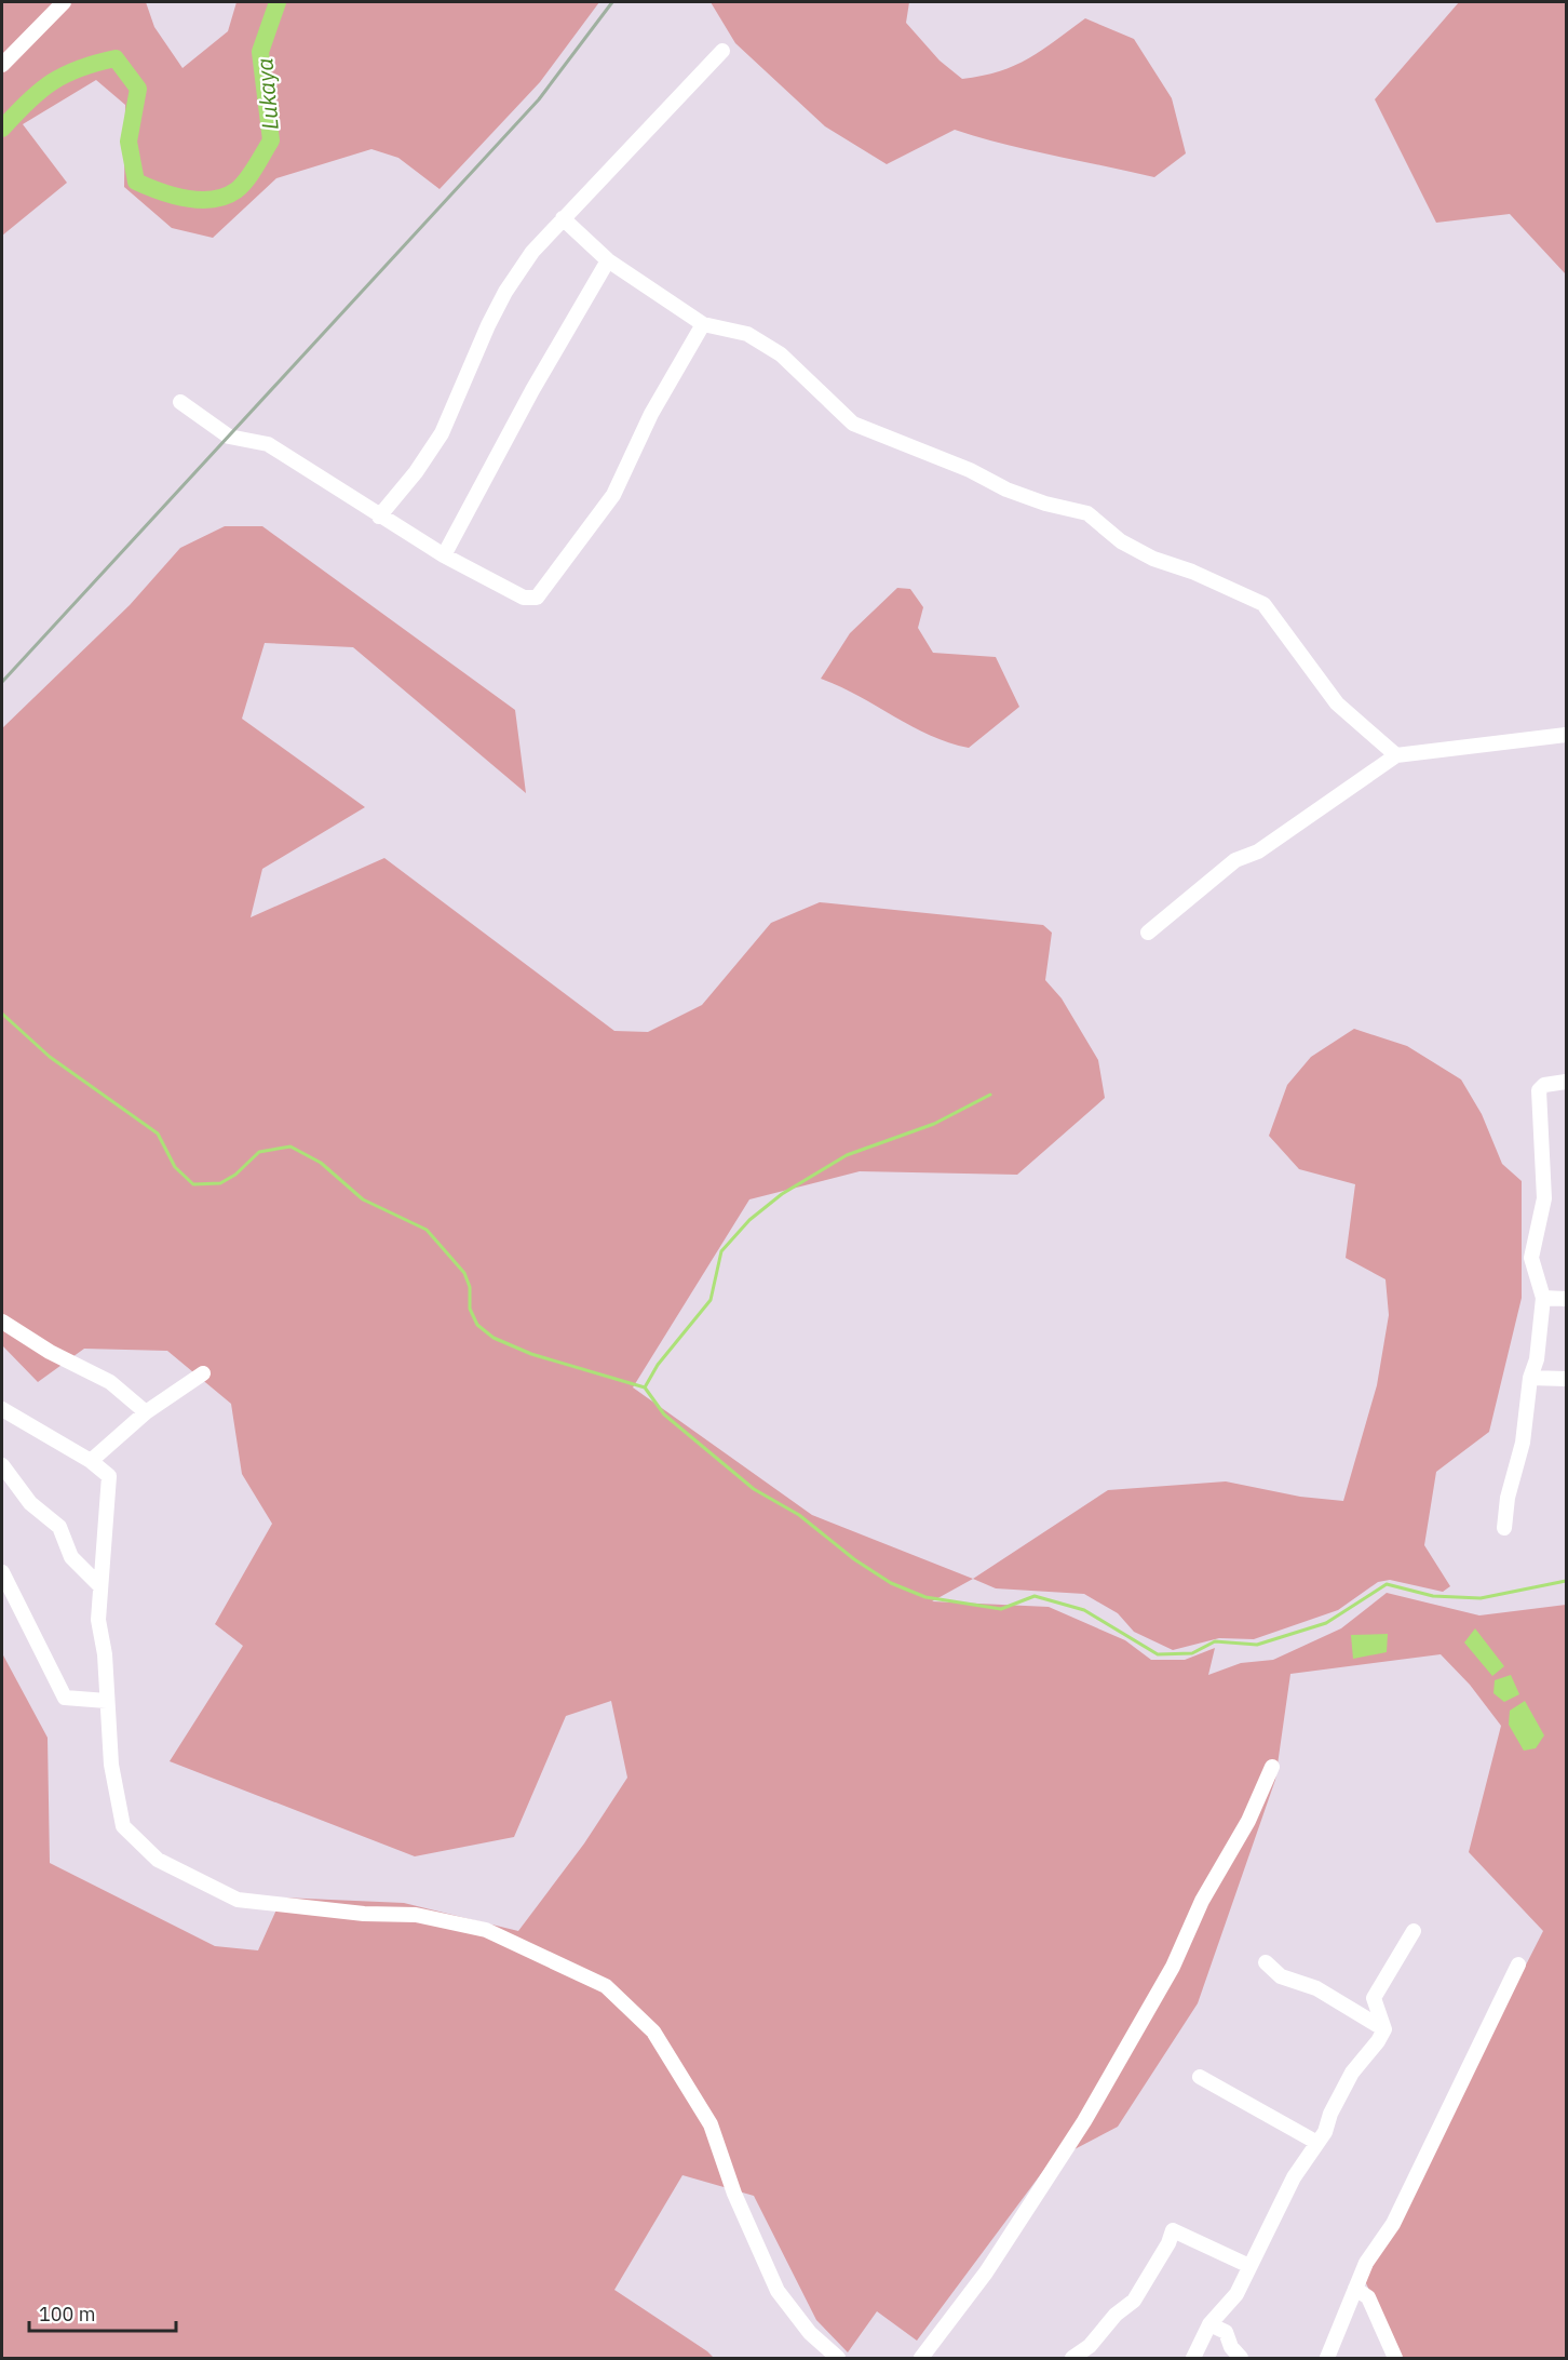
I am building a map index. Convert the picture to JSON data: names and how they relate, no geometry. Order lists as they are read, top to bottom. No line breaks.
{"water":["Lukaya"],"scale_bar":"100 m"}
